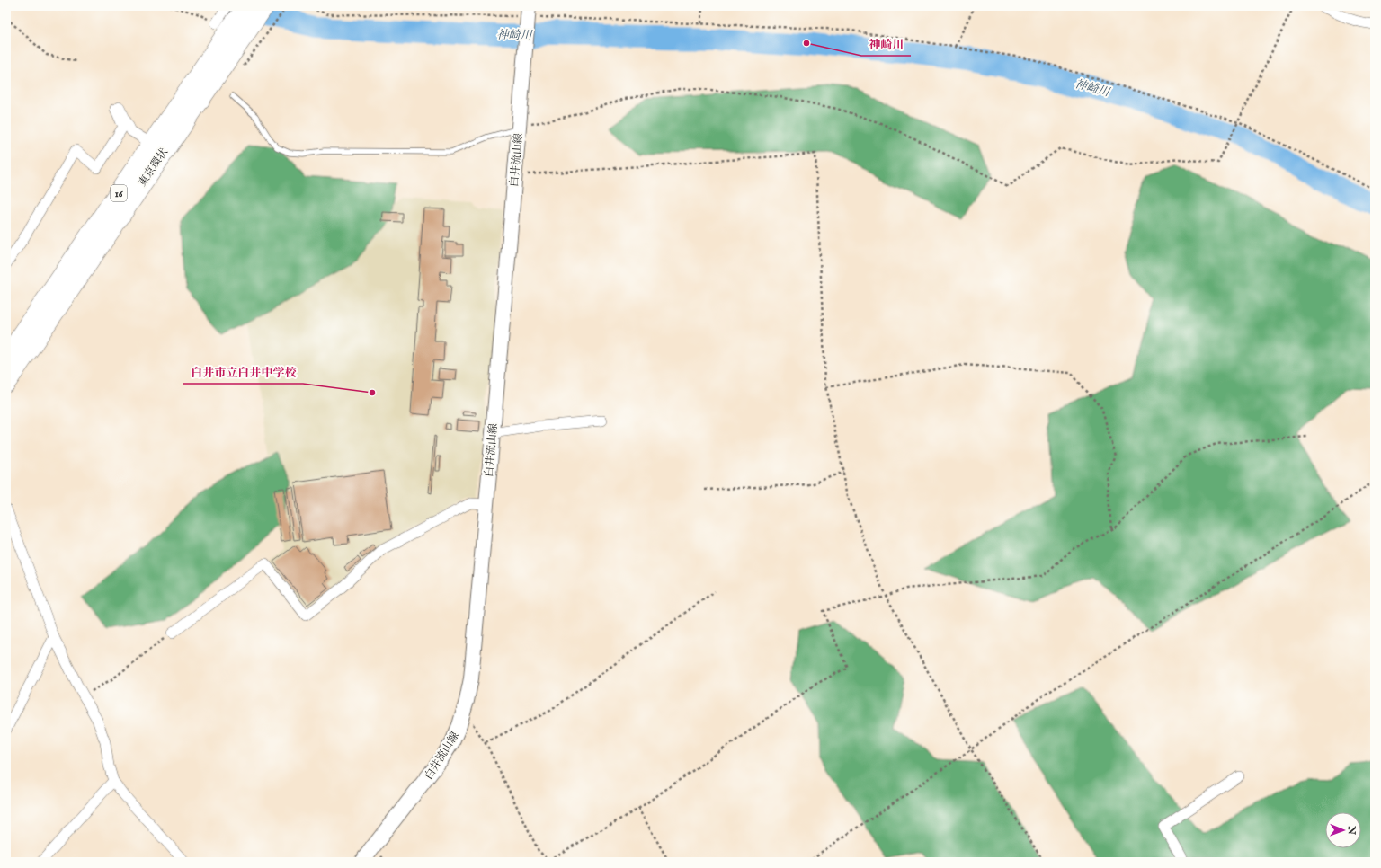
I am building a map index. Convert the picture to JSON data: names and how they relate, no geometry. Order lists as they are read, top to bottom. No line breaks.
{"streets":{"highway":["東京環状","16"],"main road":["白井流山線"]},"water":["神崎川"],"places":["神崎川","白井市立白井中学校"],"north":"right"}
